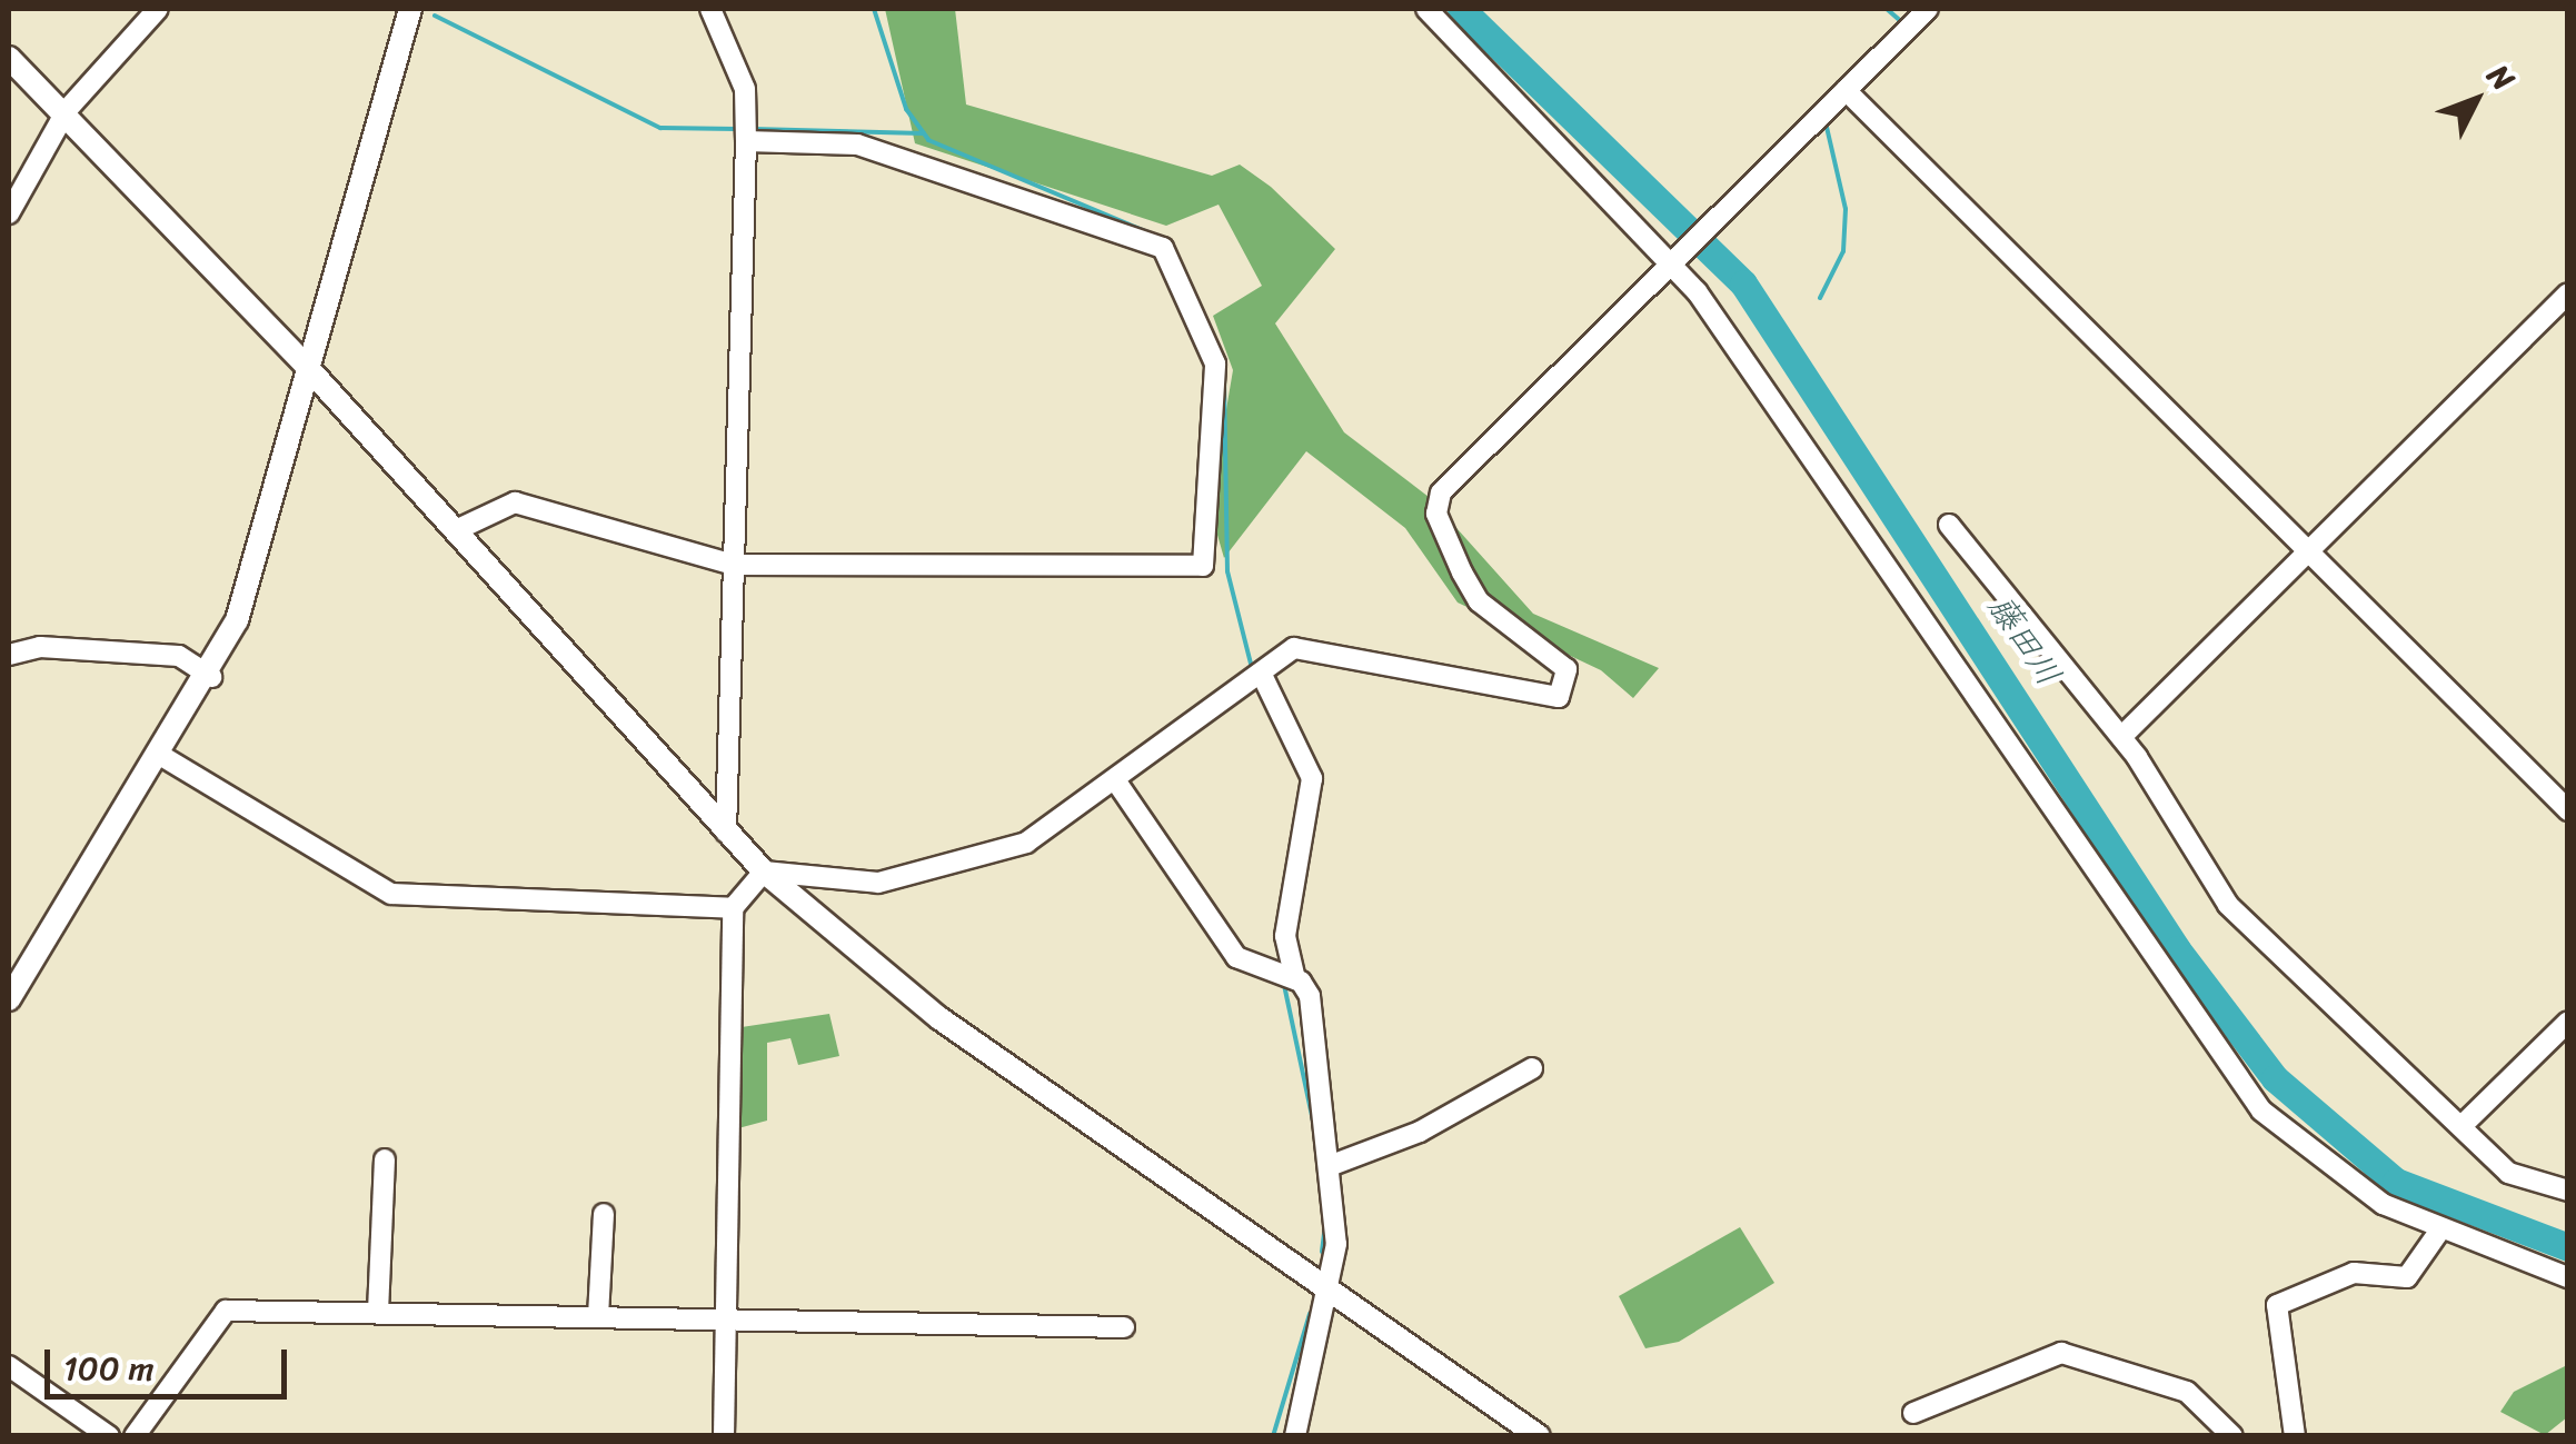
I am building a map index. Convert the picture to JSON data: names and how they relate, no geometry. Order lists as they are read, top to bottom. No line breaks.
{"water":["藤田川"],"scale_bar":"100 m","north":"top right"}
